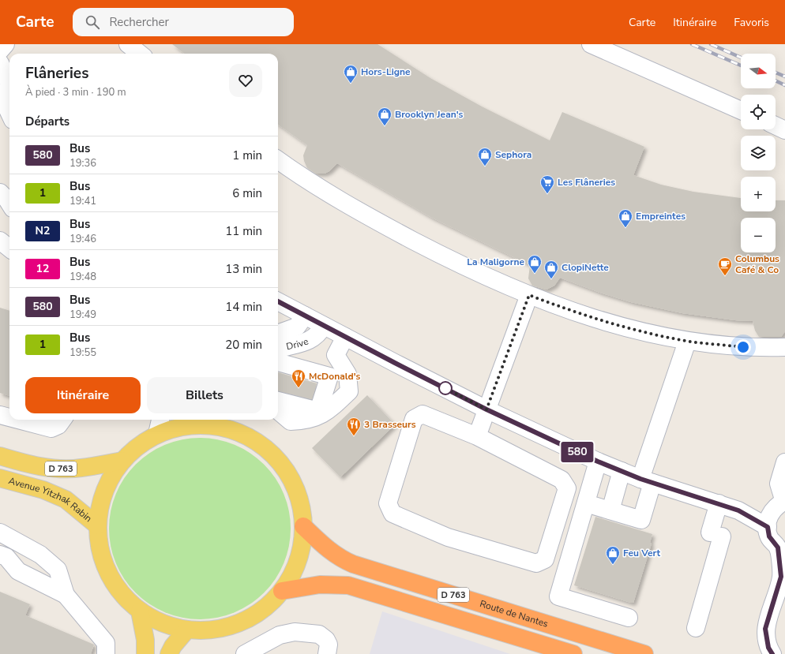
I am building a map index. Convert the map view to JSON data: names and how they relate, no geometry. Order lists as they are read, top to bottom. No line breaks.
{"streets":{"highway":["D 763","Route de Nantes"],"main road":["Avenue Yitzhak Rabin"],"street":["Drive"]},"places":{"shop":["Hors-Ligne","Brooklyn Jean's","Sephora","Empreintes","La Maligorne","ClopiNette","Feu Vert"],"supermarket":["Les Flâneries"],"cafe":["Columbus Café & Co"],"restaurant":["McDonald's","3 Brasseurs"]},"lines":["bus line 580"],"north":"right","page":{"header":"Carte","search":"Rechercher","nav":["Carte","Itinéraire","Favoris"],"on_map":"580","map_buttons":["+","−"],"heading":[["Flâneries","À pied · 3 min · 190 m"],"Départs"],"list":[{"mark":"580","name":"Bus","note":"19:36","value":"1 min"},{"mark":"1","name":"Bus","note":"19:41","value":"6 min"},{"mark":"N2","name":"Bus","note":"19:46","value":"11 min"},{"mark":"12","name":"Bus","note":"19:48","value":"13 min"},{"mark":"580","name":"Bus","note":"19:49","value":"14 min"},{"mark":"1","name":"Bus","note":"19:55","value":"20 min"}],"buttons":["Itinéraire","Billets"]}}
